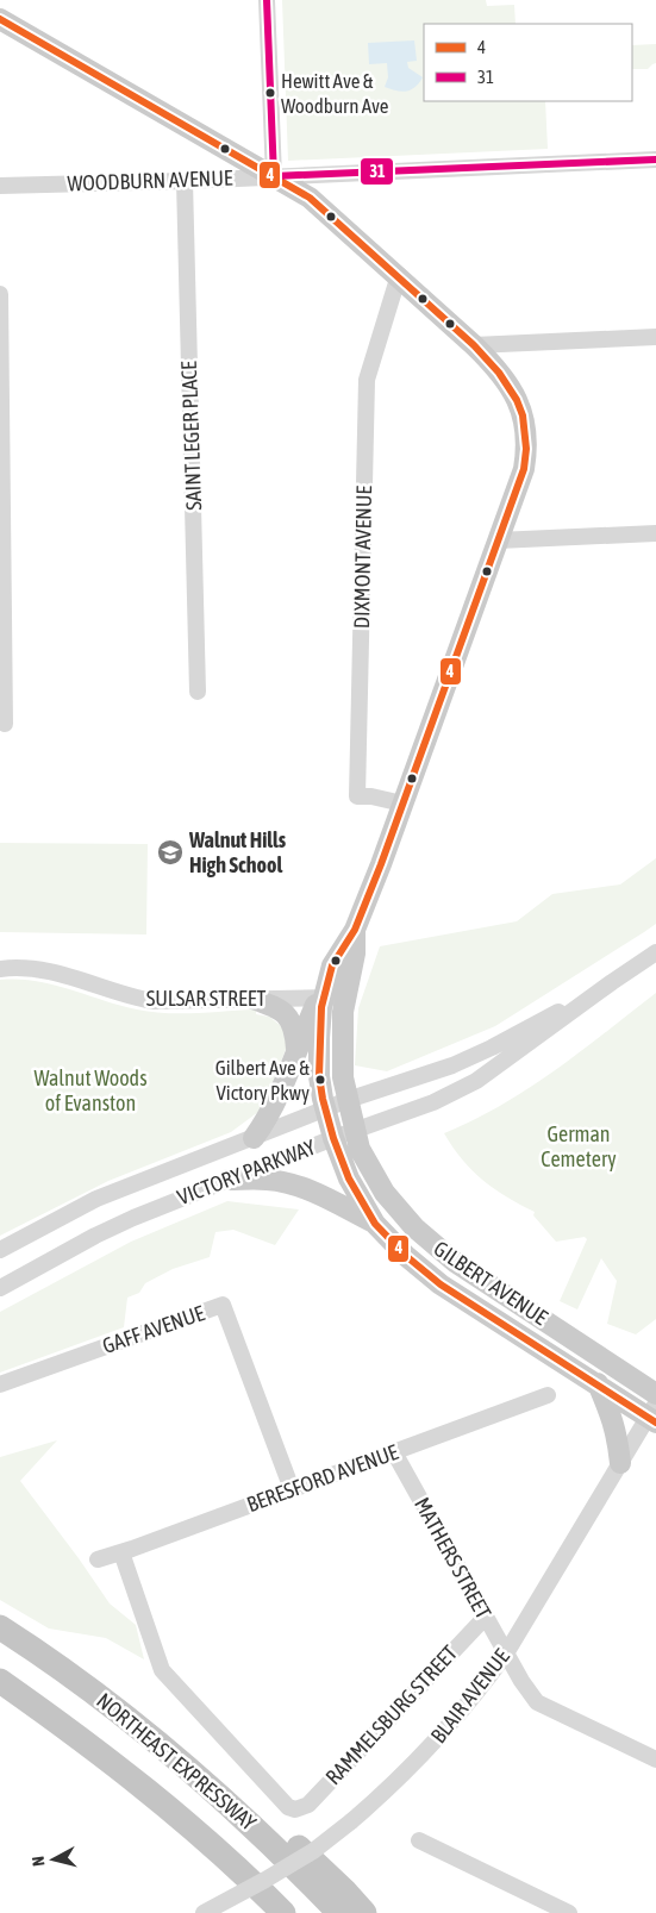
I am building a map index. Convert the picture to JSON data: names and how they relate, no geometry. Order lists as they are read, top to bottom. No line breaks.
{"streets":{"highway":["NORTHEAST EXPRESSWAY"],"main road":["GILBERT AVENUE"],"street":["WOODBURN AVENUE","SAINT LEGER PLACE","DIXMONT AVENUE","SULSAR STREET","VICTORY PARKWAY","GAFF AVENUE","BERESFORD AVENUE","MATHERS STREET","BLAIR AVENUE","RAMMELSBURG STREET"]},"crossings":[["WOODBURN AVENUE","SAINT LEGER PLACE"],["WOODBURN AVENUE","GILBERT AVENUE"],["DIXMONT AVENUE","GILBERT AVENUE"],["SULSAR STREET","GILBERT AVENUE"],["VICTORY PARKWAY","GILBERT AVENUE"],["GILBERT AVENUE","BLAIR AVENUE"],["GAFF AVENUE","BERESFORD AVENUE"],["BERESFORD AVENUE","MATHERS STREET"],["BERESFORD AVENUE","RAMMELSBURG STREET"],["MATHERS STREET","BLAIR AVENUE"],["MATHERS STREET","RAMMELSBURG STREET"]],"parks":["Walnut Woods of Evanston","German Cemetery"],"places":{"other":["Hewitt Ave & Woodburn Ave","Gilbert Ave & Victory Pkwy"],"school or university":["Walnut Hills High School"]},"lines":["transit line 31","transit line 4"],"legend":["4","31"],"north":"left"}
